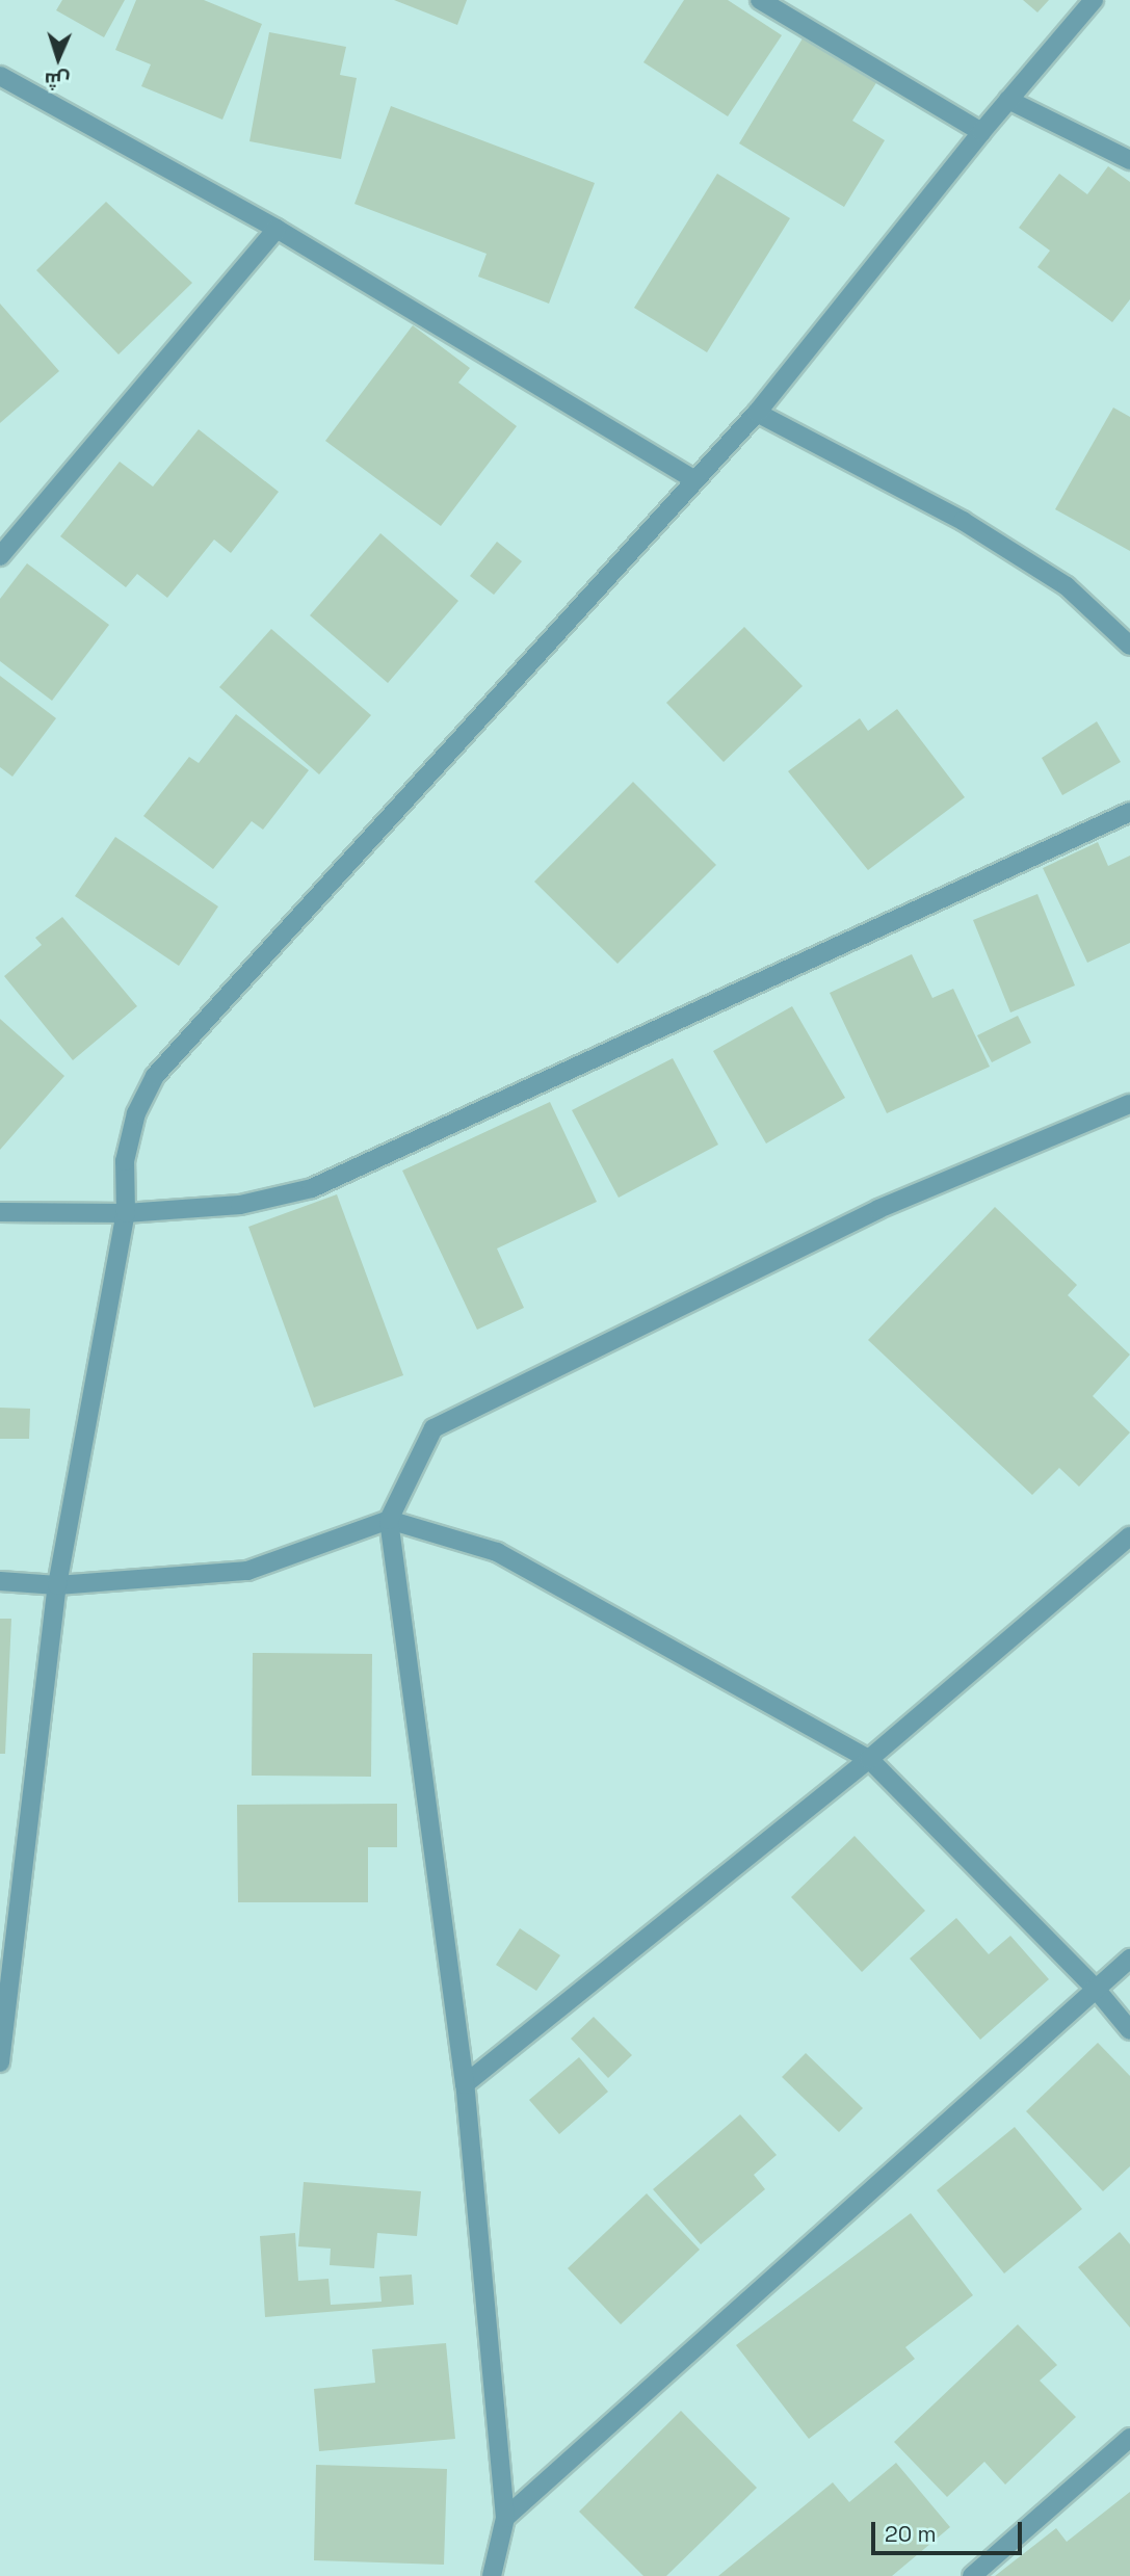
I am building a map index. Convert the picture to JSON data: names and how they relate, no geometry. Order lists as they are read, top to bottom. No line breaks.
{"scale_bar":"20 m","north":"bottom"}
